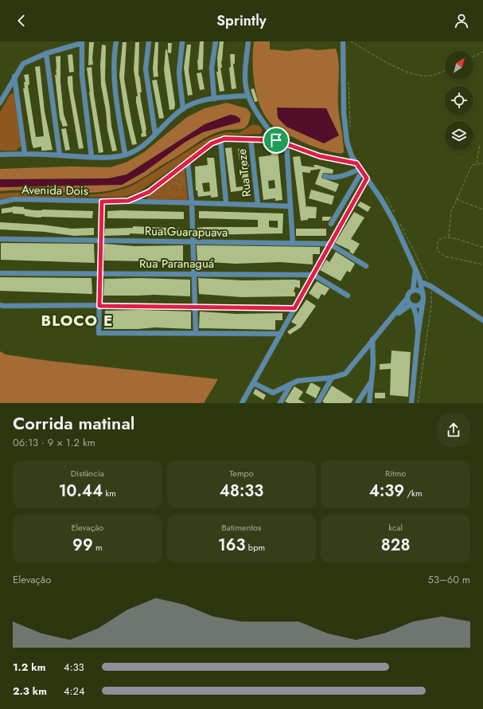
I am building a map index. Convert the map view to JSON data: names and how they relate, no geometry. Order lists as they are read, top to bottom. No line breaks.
{"streets":{"street":["Rua Treze","Avenida Dois","Rua Guarapuava","Rua Paranaguá"]},"crossings":[["Rua Treze","Avenida Dois"]],"districts":["BLOCO E"],"north":"top right","page":{"header":"Sprintly","heading":["Corrida matinal","06:13 · 9 × 1.2 km"],"stats":[["Distância","10.44 km"],["Tempo","48:33"],["Ritmo","4:39 /km"],["Elevação","99 m"],["Batimentos","163 bpm"],["kcal","828"]],"chart":["Elevação","53–60 m"],"list":[{"name":"1.2 km","note":"4:33"},{"name":"2.3 km","note":"4:24"}]}}
